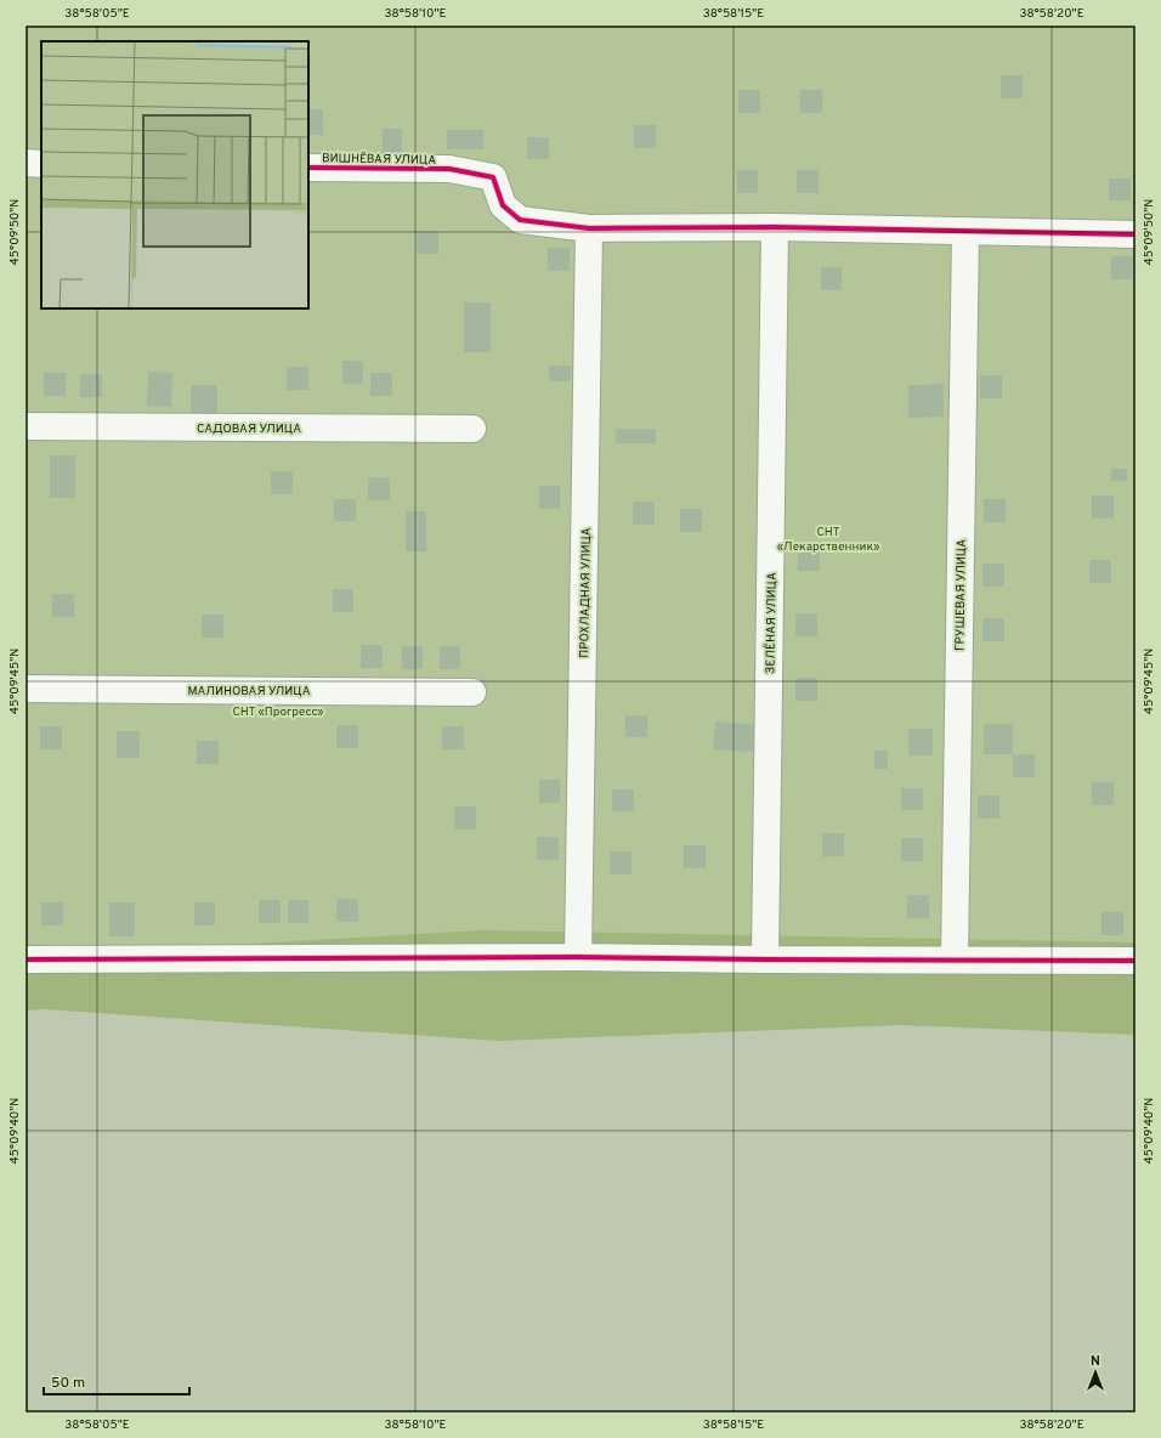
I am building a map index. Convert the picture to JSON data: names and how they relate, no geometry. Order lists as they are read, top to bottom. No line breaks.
{"streets":{"street":["ВИШНЁВАЯ УЛИЦА","САДОВАЯ УЛИЦА","ПРОХЛАДНАЯ УЛИЦА","ГРУШЕВАЯ УЛИЦА","ЗЕЛЁНАЯ УЛИЦА","МАЛИНОВАЯ УЛИЦА"]},"crossings":[["ВИШНЁВАЯ УЛИЦА","ПРОХЛАДНАЯ УЛИЦА"]],"parks":["СНТ «Лекарственник»","СНТ «Прогресс»"],"scale_bar":"50 m","north":"top","coordinates":["38°58'05\"E","38°58'10\"E","38°58'15\"E","38°58'20\"E","45°09'50\"N","45°09'45\"N","45°09'40\"N"]}
